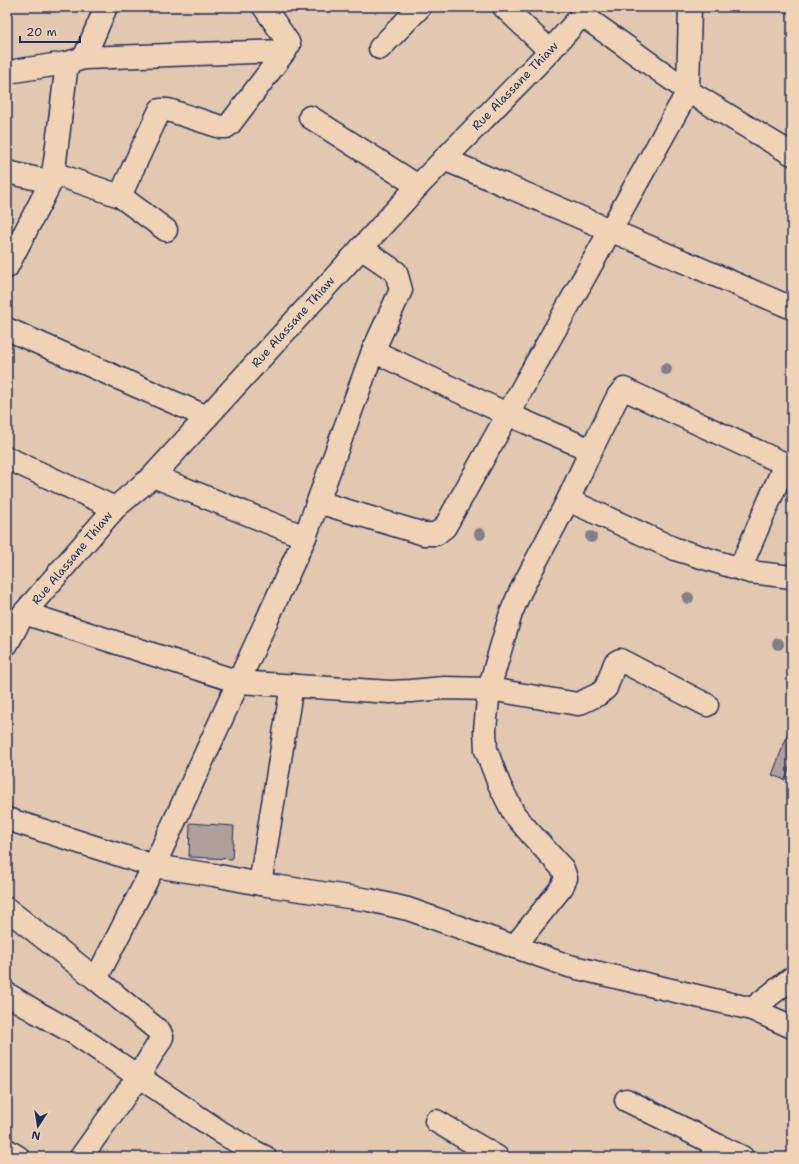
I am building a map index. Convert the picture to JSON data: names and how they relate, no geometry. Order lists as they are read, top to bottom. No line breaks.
{"streets":{"street":["Rue Alassane Thiaw"]},"scale_bar":"20 m","north":"bottom"}
